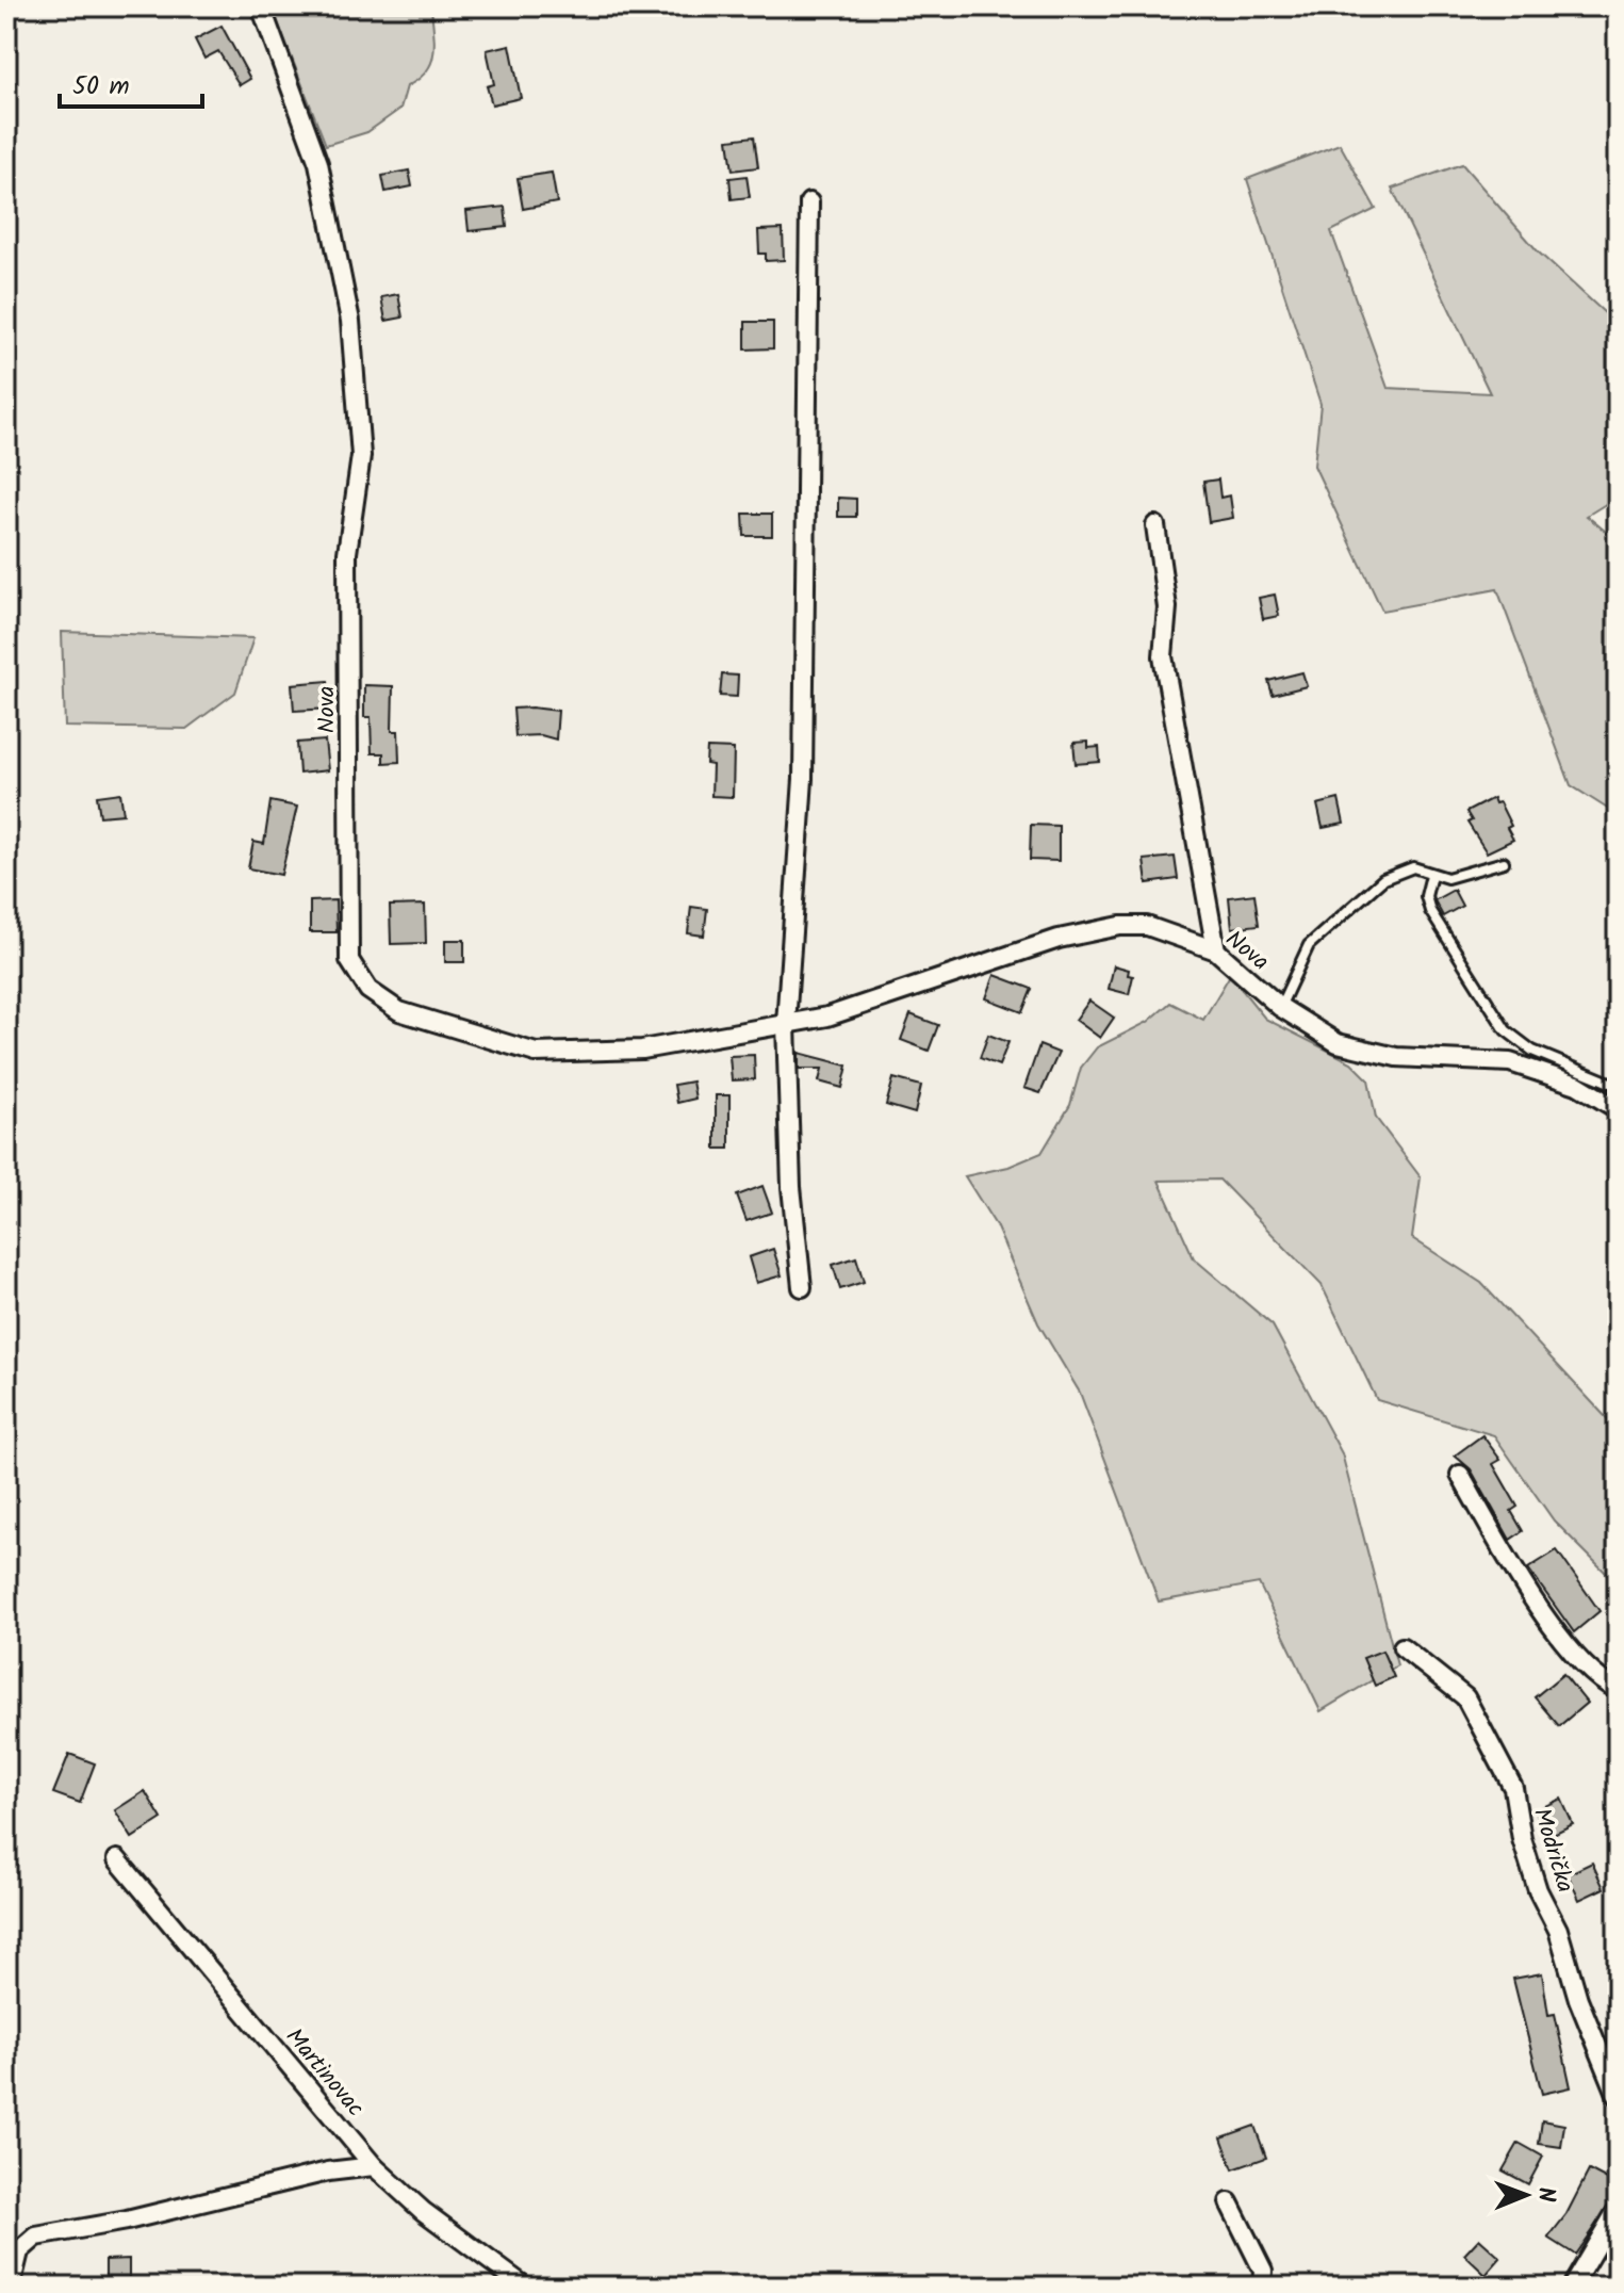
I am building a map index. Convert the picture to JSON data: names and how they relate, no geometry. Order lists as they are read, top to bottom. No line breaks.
{"streets":{"street":["Nova","Modrička","Martinovac"]},"scale_bar":"50 m","north":"right"}
